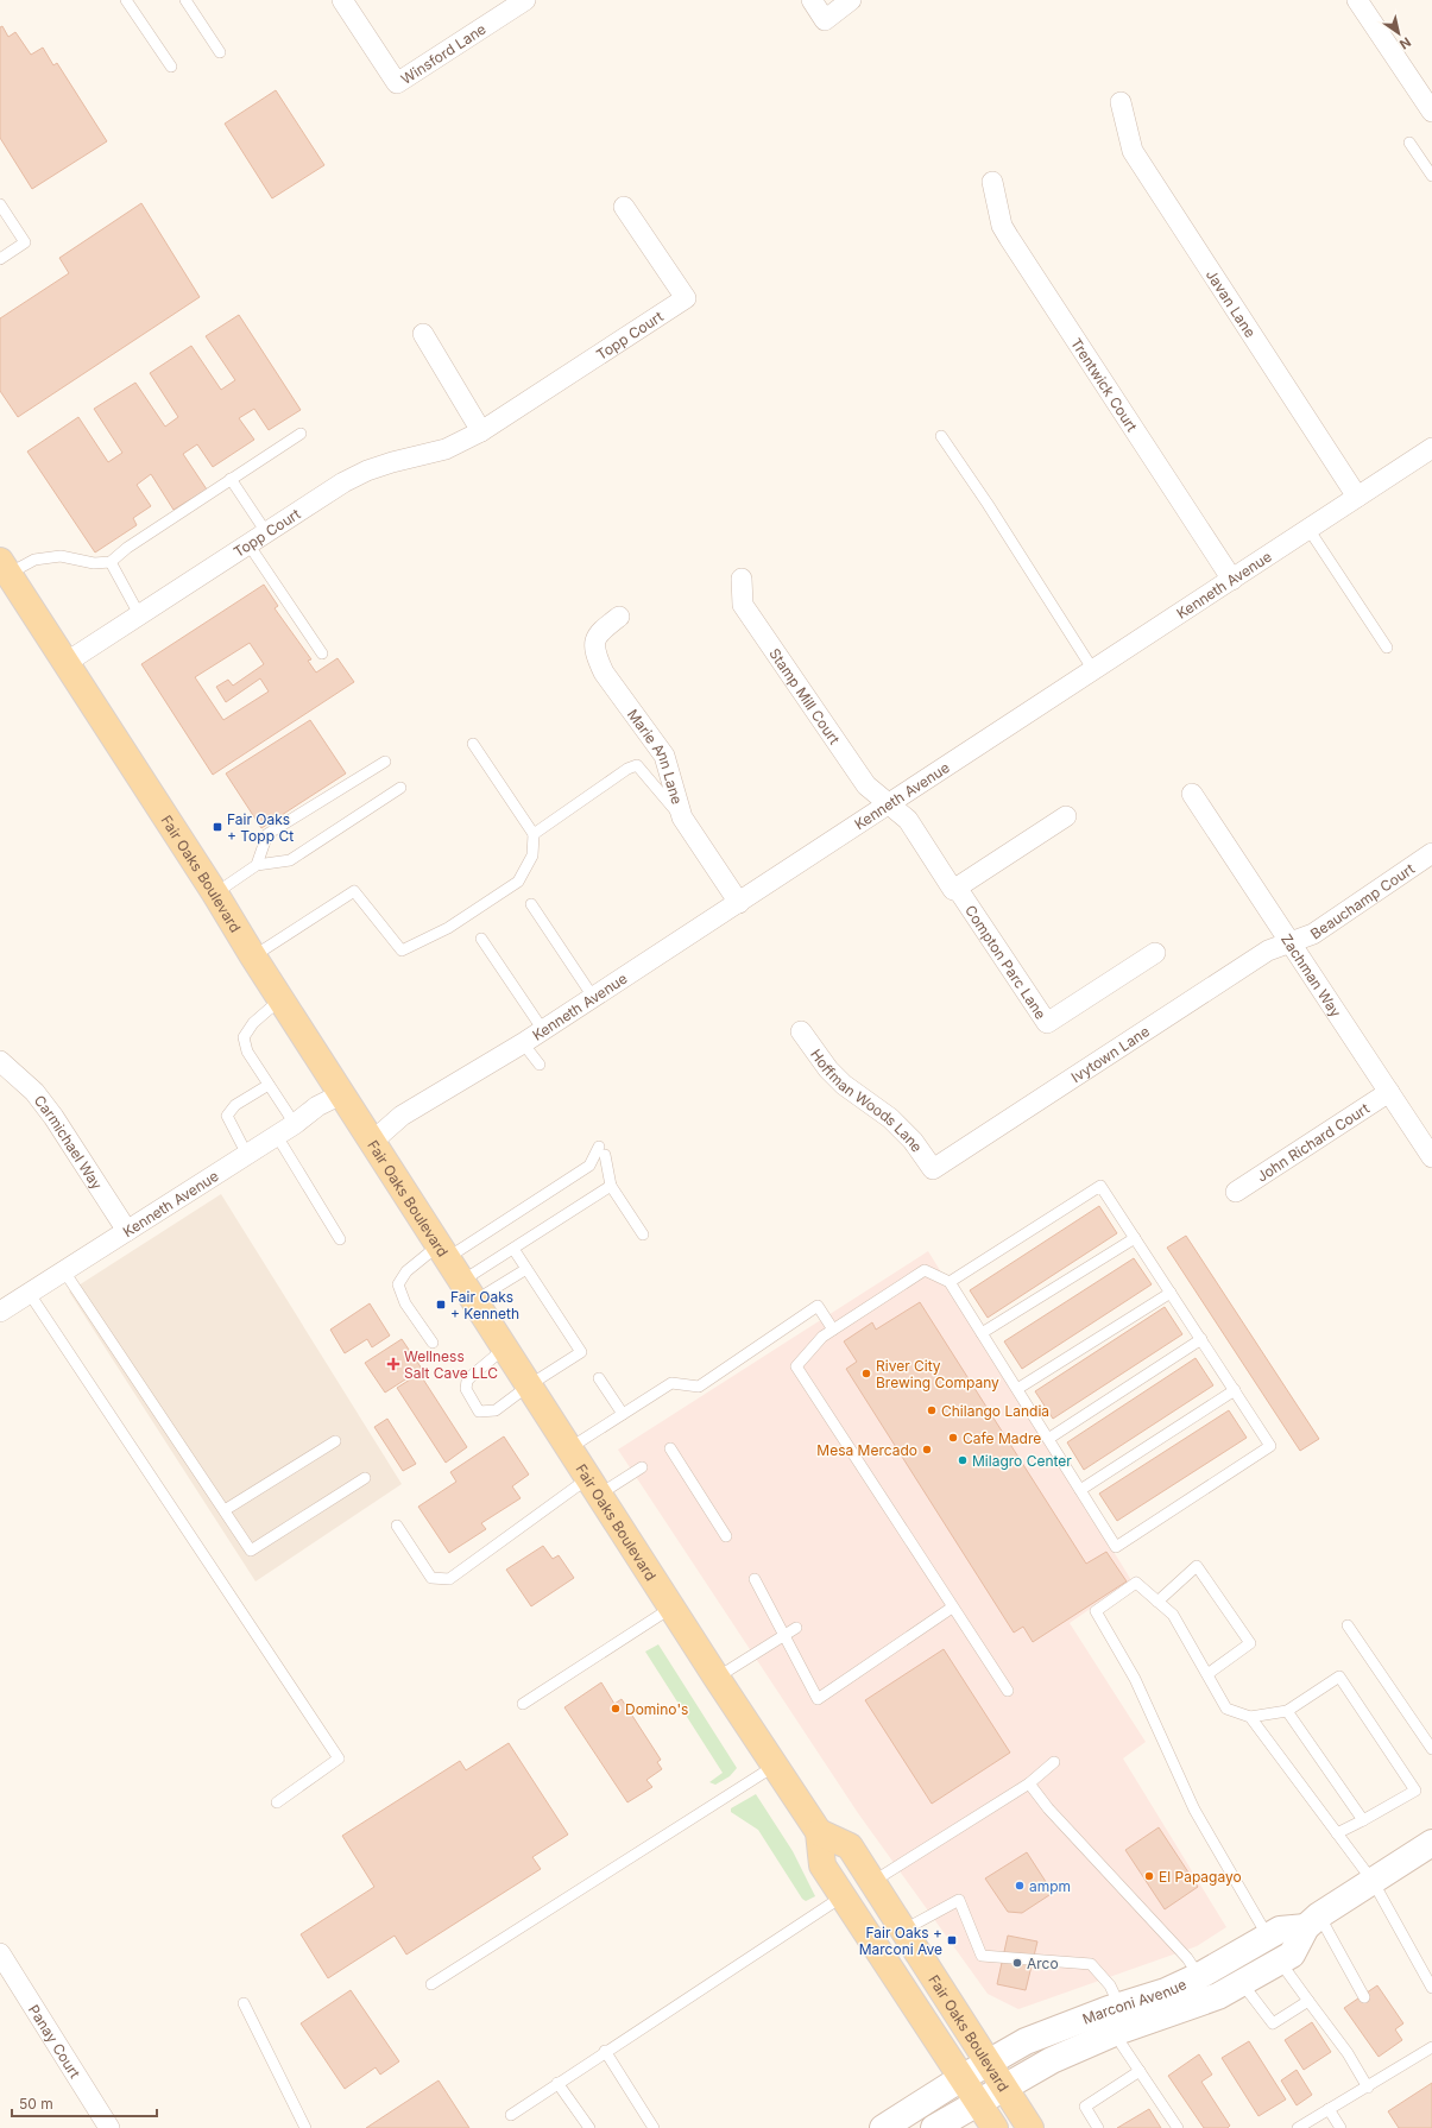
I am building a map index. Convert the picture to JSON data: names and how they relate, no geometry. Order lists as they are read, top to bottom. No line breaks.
{"streets":{"main road":["Fair Oaks Boulevard","Marconi Avenue"],"street":["Winsford Lane","Javan Lane","Topp Court","Trentwick Court","Kenneth Avenue","Stamp Mill Court","Marie Ann Lane","Beauchamp Court","Compton Parc Lane","Zachman Way","Ivytown Lane","Hoffman Woods Lane","Carmichael Way","John Richard Court","Panay Court"]},"crossings":[["Javan Lane","Kenneth Avenue"],["Topp Court","Fair Oaks Boulevard"],["Trentwick Court","Kenneth Avenue"],["Kenneth Avenue","Stamp Mill Court"],["Kenneth Avenue","Marie Ann Lane"],["Kenneth Avenue","Fair Oaks Boulevard"],["Kenneth Avenue","Compton Parc Lane"],["Kenneth Avenue","Carmichael Way"],["Stamp Mill Court","Compton Parc Lane"],["Fair Oaks Boulevard","Marconi Avenue"],["Beauchamp Court","Zachman Way"],["Beauchamp Court","Ivytown Lane"],["Zachman Way","Ivytown Lane"],["Zachman Way","John Richard Court"],["Ivytown Lane","Hoffman Woods Lane"]],"places":{"transit":["Fair Oaks + Topp Ct","Fair Oaks + Kenneth","Fair Oaks + Marconi Ave"],"health":["Wellness Salt Cave LLC"],"other":["River City Brewing Company","Chilango Landia","Cafe Madre","Mesa Mercado","Milagro Center","Domino's","El Papagayo","ampm","Arco"]},"scale_bar":"50 m","north":"bottom right"}
